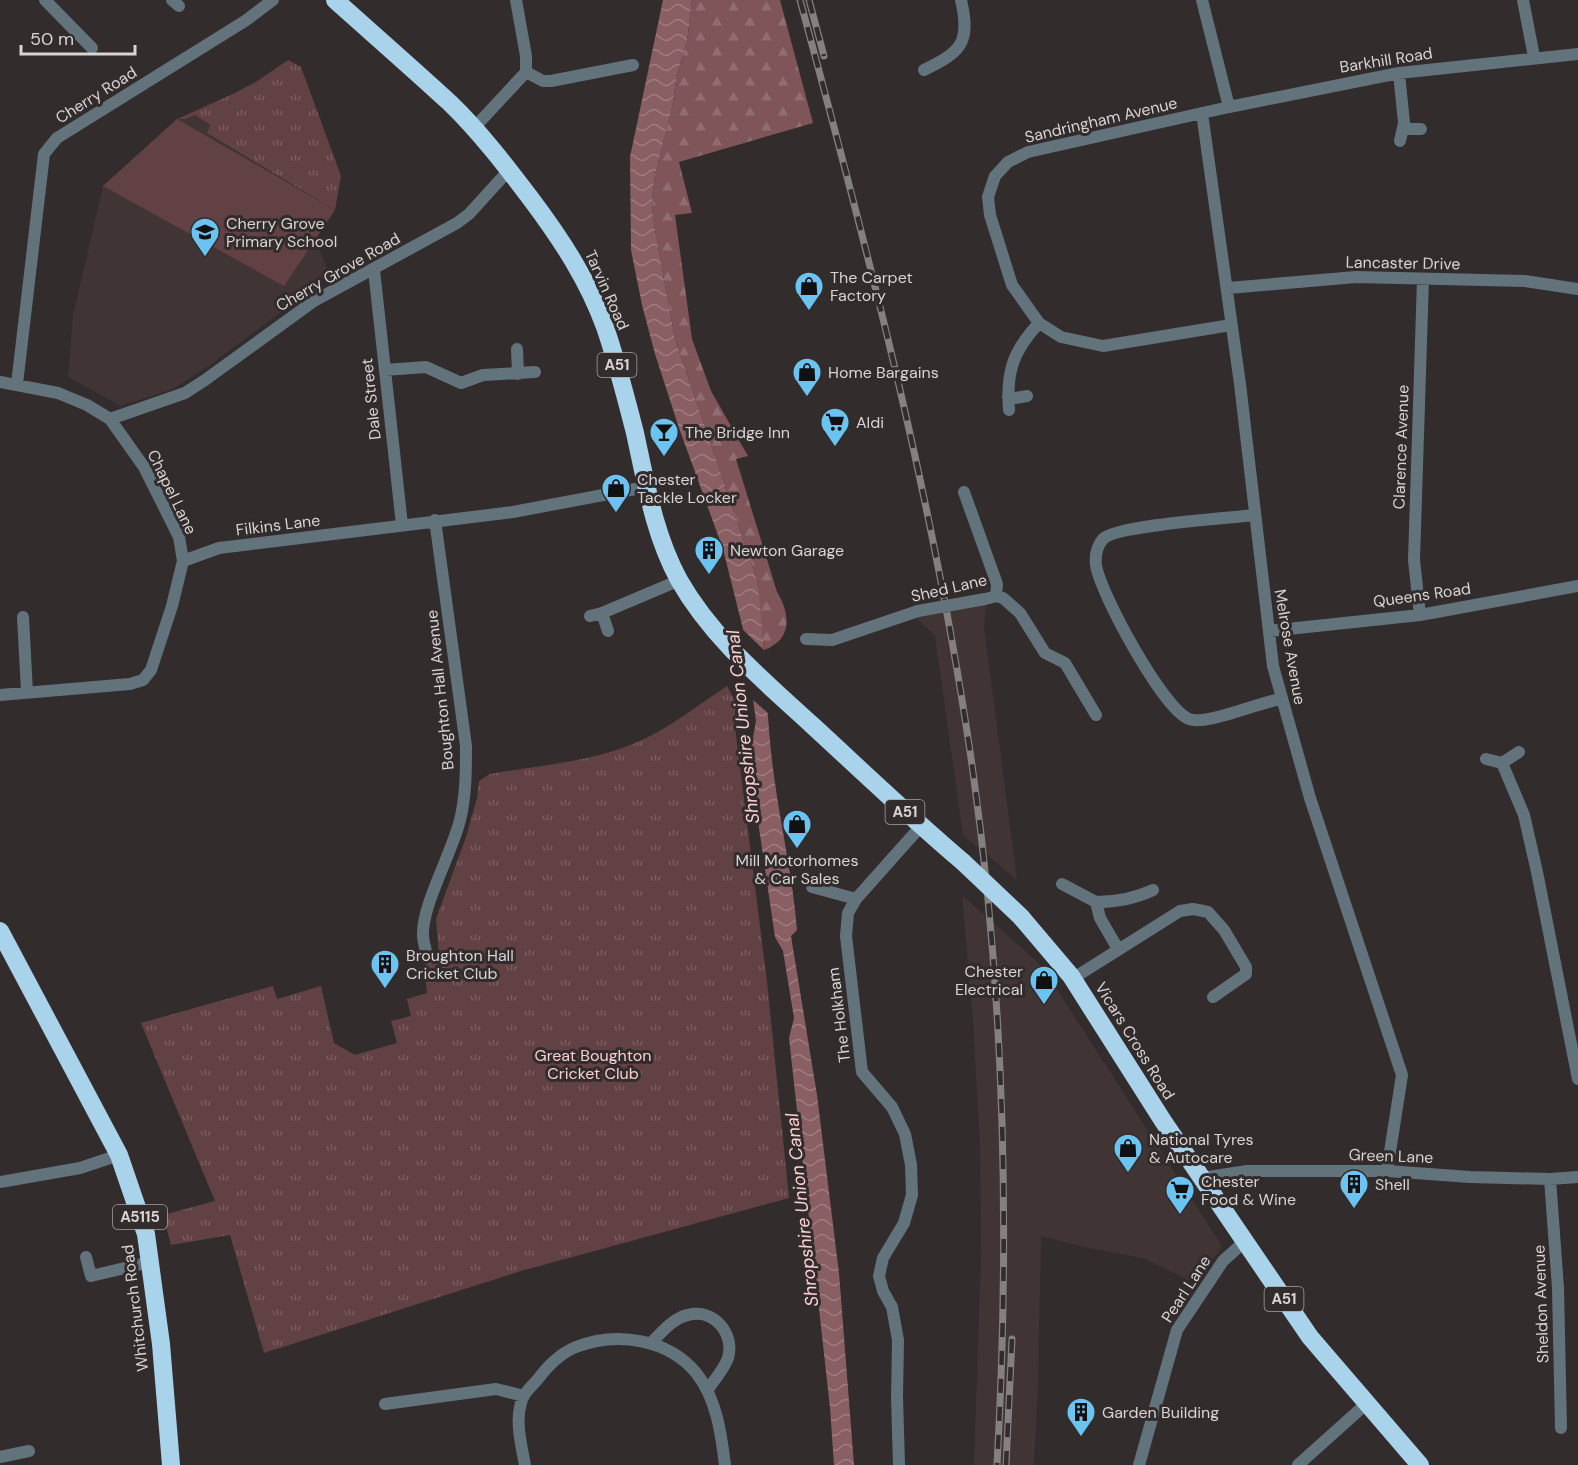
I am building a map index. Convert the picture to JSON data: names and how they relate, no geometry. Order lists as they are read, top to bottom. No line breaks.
{"streets":{"highway":["Tarvin Road","A51","Vicars Cross Road","A5115","Whitchurch Road"],"street":["Barkhill Road","Cherry Road","Sandringham Avenue","Lancaster Drive","Cherry Grove Road","Dale Street","Clarence Avenue","Chapel Lane","Filkins Lane","Shed Lane","Queens Road","Melrose Avenue","Boughton Hall Avenue","The Holkham","Green Lane","Pearl Lane","Sheldon Avenue"]},"crossings":[["Barkhill Road","Sandringham Avenue"],["Barkhill Road","Melrose Avenue"],["Cherry Road","Chapel Lane"],["Sandringham Avenue","Melrose Avenue"],["Lancaster Drive","Clarence Avenue"],["Lancaster Drive","Melrose Avenue"],["Cherry Grove Road","Tarvin Road"],["Cherry Grove Road","Dale Street"],["Cherry Grove Road","Chapel Lane"],["Tarvin Road","Filkins Lane"],["Tarvin Road","Vicars Cross Road"],["Dale Street","Filkins Lane"],["Clarence Avenue","Queens Road"],["Chapel Lane","Filkins Lane"],["Filkins Lane","Boughton Hall Avenue"],["Queens Road","Melrose Avenue"],["Melrose Avenue","Green Lane"],["The Holkham","Vicars Cross Road"],["Vicars Cross Road","Green Lane"],["Vicars Cross Road","Pearl Lane"],["Green Lane","Sheldon Avenue"]],"water":["Shropshire Union Canal"],"parks":["Great Boughton Cricket Club"],"places":{"school or university":["Cherry Grove Primary School"],"shop":["The Carpet Factory","Home Bargains","Chester Tackle Locker","Mill Motorhomes & Car Sales","Chester Electrical","National Tyres & Autocare"],"supermarket":["Aldi","Chester Food & Wine"],"bar":["The Bridge Inn"],"building":["Newton Garage","Broughton Hall Cricket Club","Shell","Garden Building"]},"scale_bar":"50 m"}
